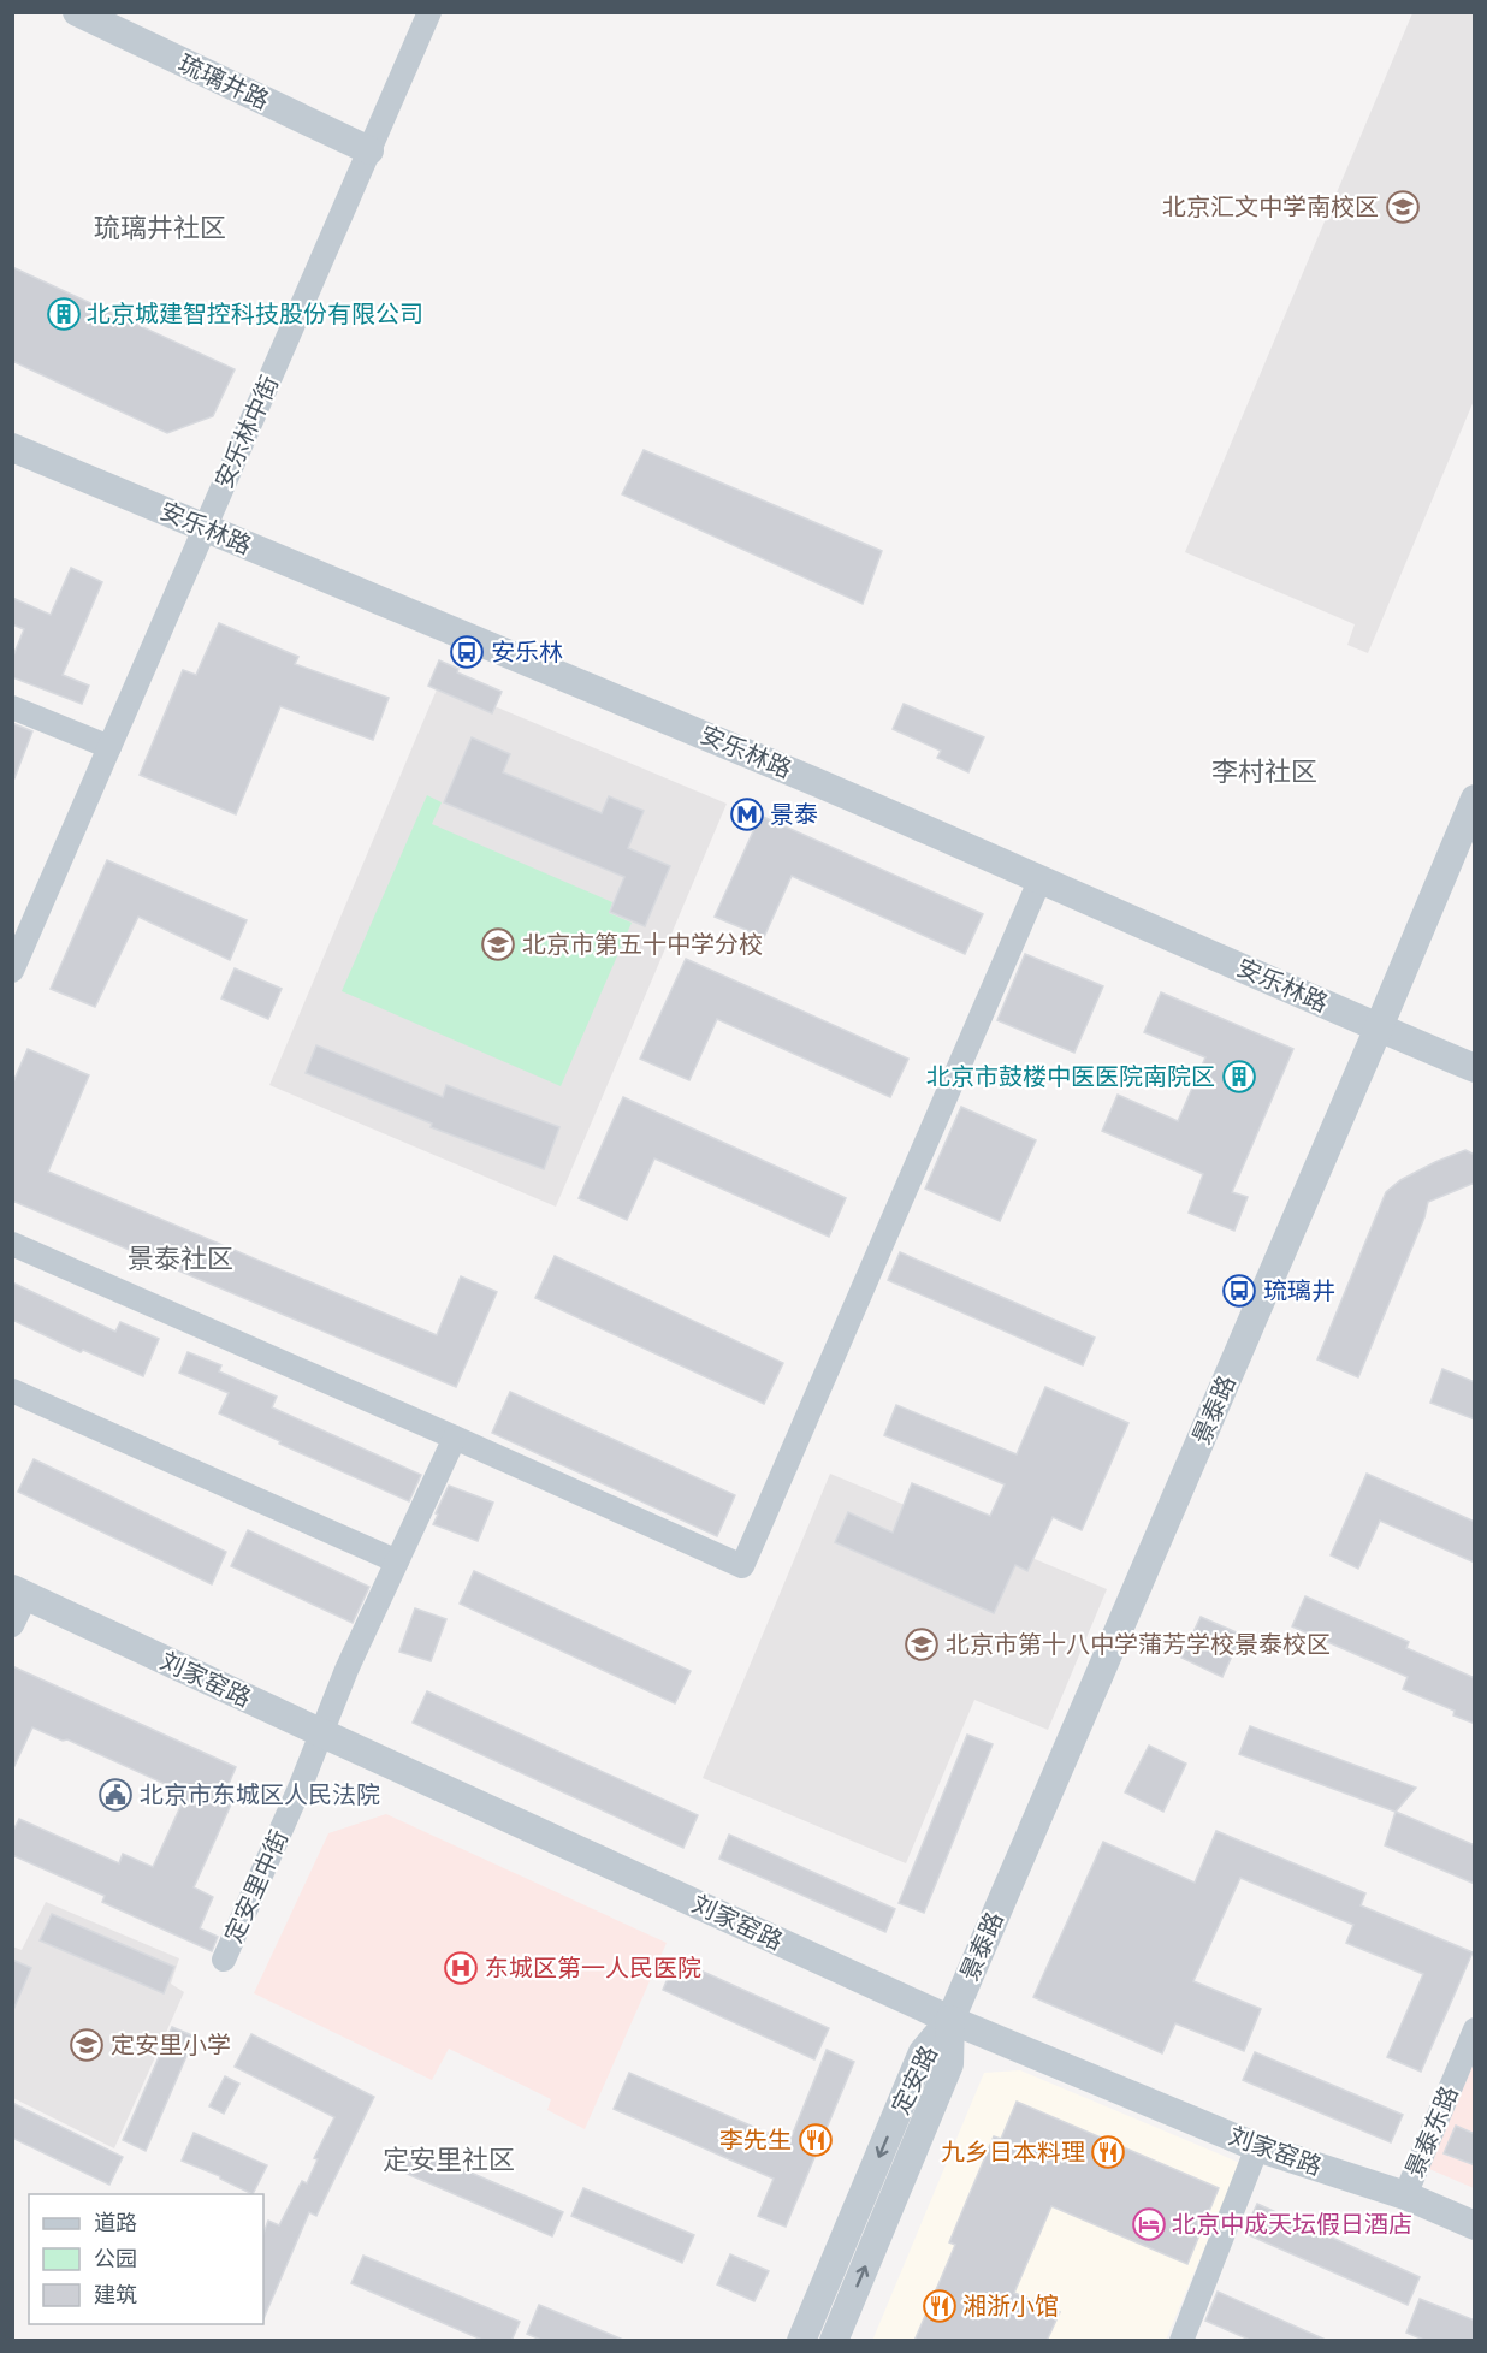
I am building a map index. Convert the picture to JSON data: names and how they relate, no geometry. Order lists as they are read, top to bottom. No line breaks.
{"streets":{"street":["琉璃井路","安乐林中街","安乐林路","景泰路","刘家窑路","定安里中街","定安路","景泰东路"]},"crossings":[["琉璃井路","安乐林中街"],["安乐林中街","安乐林路"],["安乐林路","景泰路"],["景泰路","刘家窑路"],["景泰路","定安路"],["刘家窑路","定安里中街"],["刘家窑路","定安路"],["刘家窑路","景泰东路"]],"districts":["琉璃井社区","李村社区","景泰社区","定安里社区"],"places":{"school or university":["北京汇文中学南校区","北京市第五十中学分校","北京市第十八中学蒲芳学校景泰校区","定安里小学"],"building":["北京城建智控科技股份有限公司","北京市鼓楼中医医院南院区"],"bus stop":["安乐林","琉璃井"],"metro station":["景泰"],"public building":["北京市东城区人民法院"],"hospital":["东城区第一人民医院"],"restaurant":["李先生","九乡日本料理","湘浙小馆"],"hotel":["北京中成天坛假日酒店"]},"legend":["道路","公园","建筑"]}
